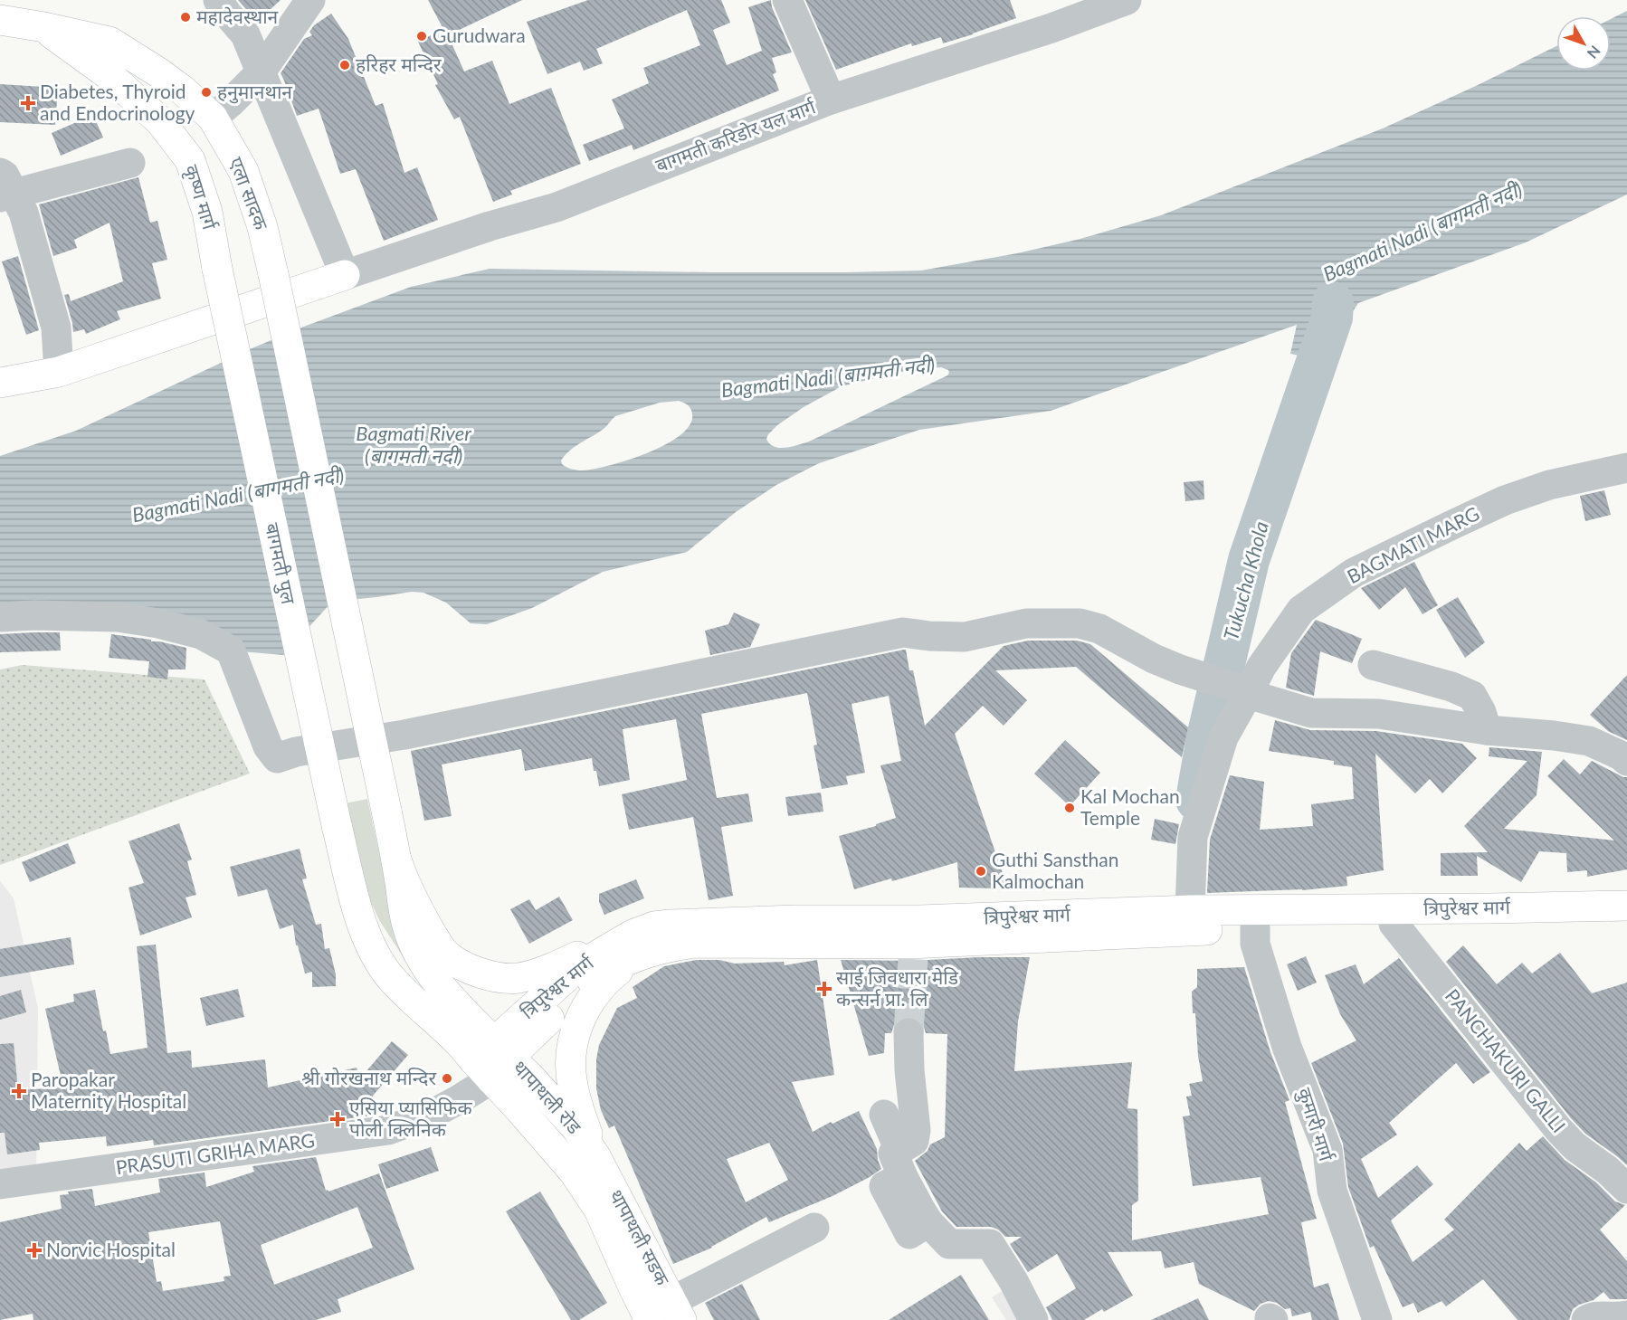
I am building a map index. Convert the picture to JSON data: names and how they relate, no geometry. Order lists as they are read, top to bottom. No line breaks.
{"streets":{"main road":["एला सादक","कृष्ण मार्ग","बागमती पुल","त्रिपुरेश्वर मार्ग","थापाथली रोड","थापाथली सडक"],"street":["बागमती करिडोर यल मार्ग","BAGMATI MARG","PANCHAKURI GALLI","कुमारी मार्ग","PRASUTI GRIHA MARG"]},"crossings":[["एला सादक","कृष्ण मार्ग"],["कृष्ण मार्ग","बागमती पुल"],["BAGMATI MARG","त्रिपुरेश्वर मार्ग"],["बागमती पुल","त्रिपुरेश्वर मार्ग"],["बागमती पुल","थापाथली रोड"],["बागमती पुल","PRASUTI GRIHA MARG"],["त्रिपुरेश्वर मार्ग","PANCHAKURI GALLI"],["त्रिपुरेश्वर मार्ग","थापाथली रोड"],["त्रिपुरेश्वर मार्ग","कुमारी मार्ग"],["त्रिपुरेश्वर मार्ग","PRASUTI GRIHA MARG"],["थापाथली रोड","PRASUTI GRIHA MARG"],["थापाथली रोड","थापाथली सडक"]],"water":["Bagmati Nadi (बागमती नदी)","Bagmati River (बागमती नदी)","Tukucha Khola"],"places":{"other":["महादेवस्थान","Gurudwara","हरिहर मन्दिर","हनुमानथान","Kal Mochan Temple","Guthi Sansthan Kalmochan","श्री गोरखनाथ मन्दिर"],"health":["Diabetes, Thyroid and Endocrinology","साई जिवधारा मेडि कन्सर्न प्रा. लि","Paropakar Maternity Hospital","एसिया प्यासिफिक पोली क्लिनिक","Norvic Hospital"]},"north":"bottom right"}
